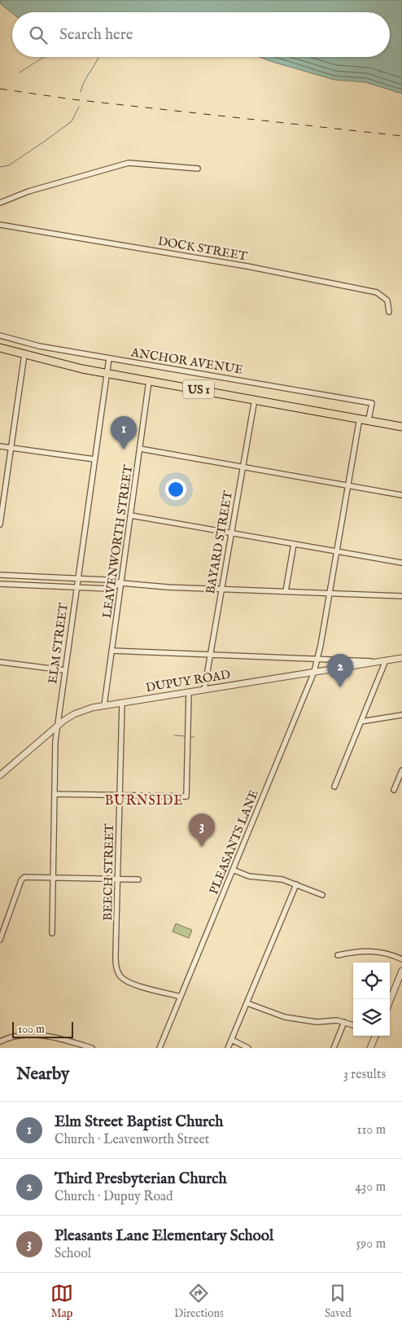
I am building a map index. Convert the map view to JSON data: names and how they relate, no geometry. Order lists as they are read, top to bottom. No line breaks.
{"streets":{"main road":["US 1"],"street":["DOCK STREET","ANCHOR AVENUE","LEAVENWORTH STREET","BAYARD STREET","ELM STREET","DUPUY ROAD","PLEASANTS LANE","BEECH STREET"]},"crossings":[["ANCHOR AVENUE","US 1"],["ANCHOR AVENUE","ELM STREET"],["US 1","LEAVENWORTH STREET"],["US 1","BAYARD STREET"],["US 1","ELM STREET"],["US 1","PLEASANTS LANE"],["LEAVENWORTH STREET","DUPUY ROAD"],["BAYARD STREET","DUPUY ROAD"],["ELM STREET","DUPUY ROAD"],["DUPUY ROAD","PLEASANTS LANE"],["DUPUY ROAD","BEECH STREET"],["PLEASANTS LANE","BEECH STREET"]],"districts":["BURNSIDE"],"scale_bar":"100 m","page":{"search":"Search here","pins":["1","2","3"],"scale":"100 m","heading":["Nearby","3 results"],"list":[{"mark":"1","name":"Elm Street Baptist Church","note":"Church · Leavenworth Street","value":"110 m"},{"mark":"2","name":"Third Presbyterian Church","note":"Church · Dupuy Road","value":"430 m"},{"mark":"3","name":"Pleasants Lane Elementary School","note":"School","value":"590 m"}],"nav":["Map","Directions","Saved"]}}
